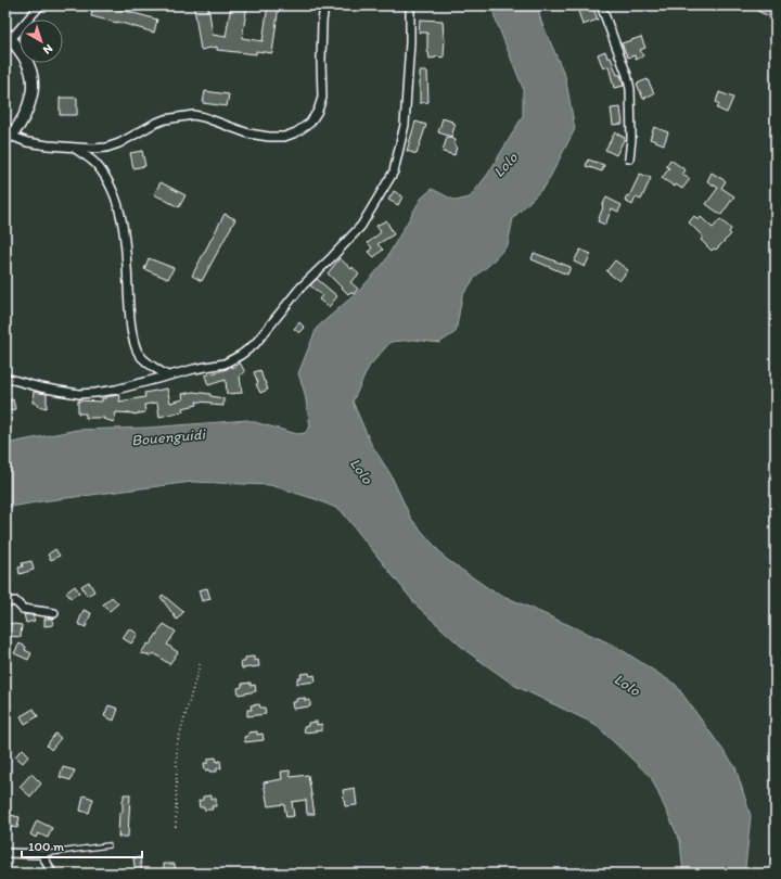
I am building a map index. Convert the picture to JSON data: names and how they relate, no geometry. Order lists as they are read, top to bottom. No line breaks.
{"water":["Lolo","Bouenguidi"],"scale_bar":"100 m","north":"bottom right"}
